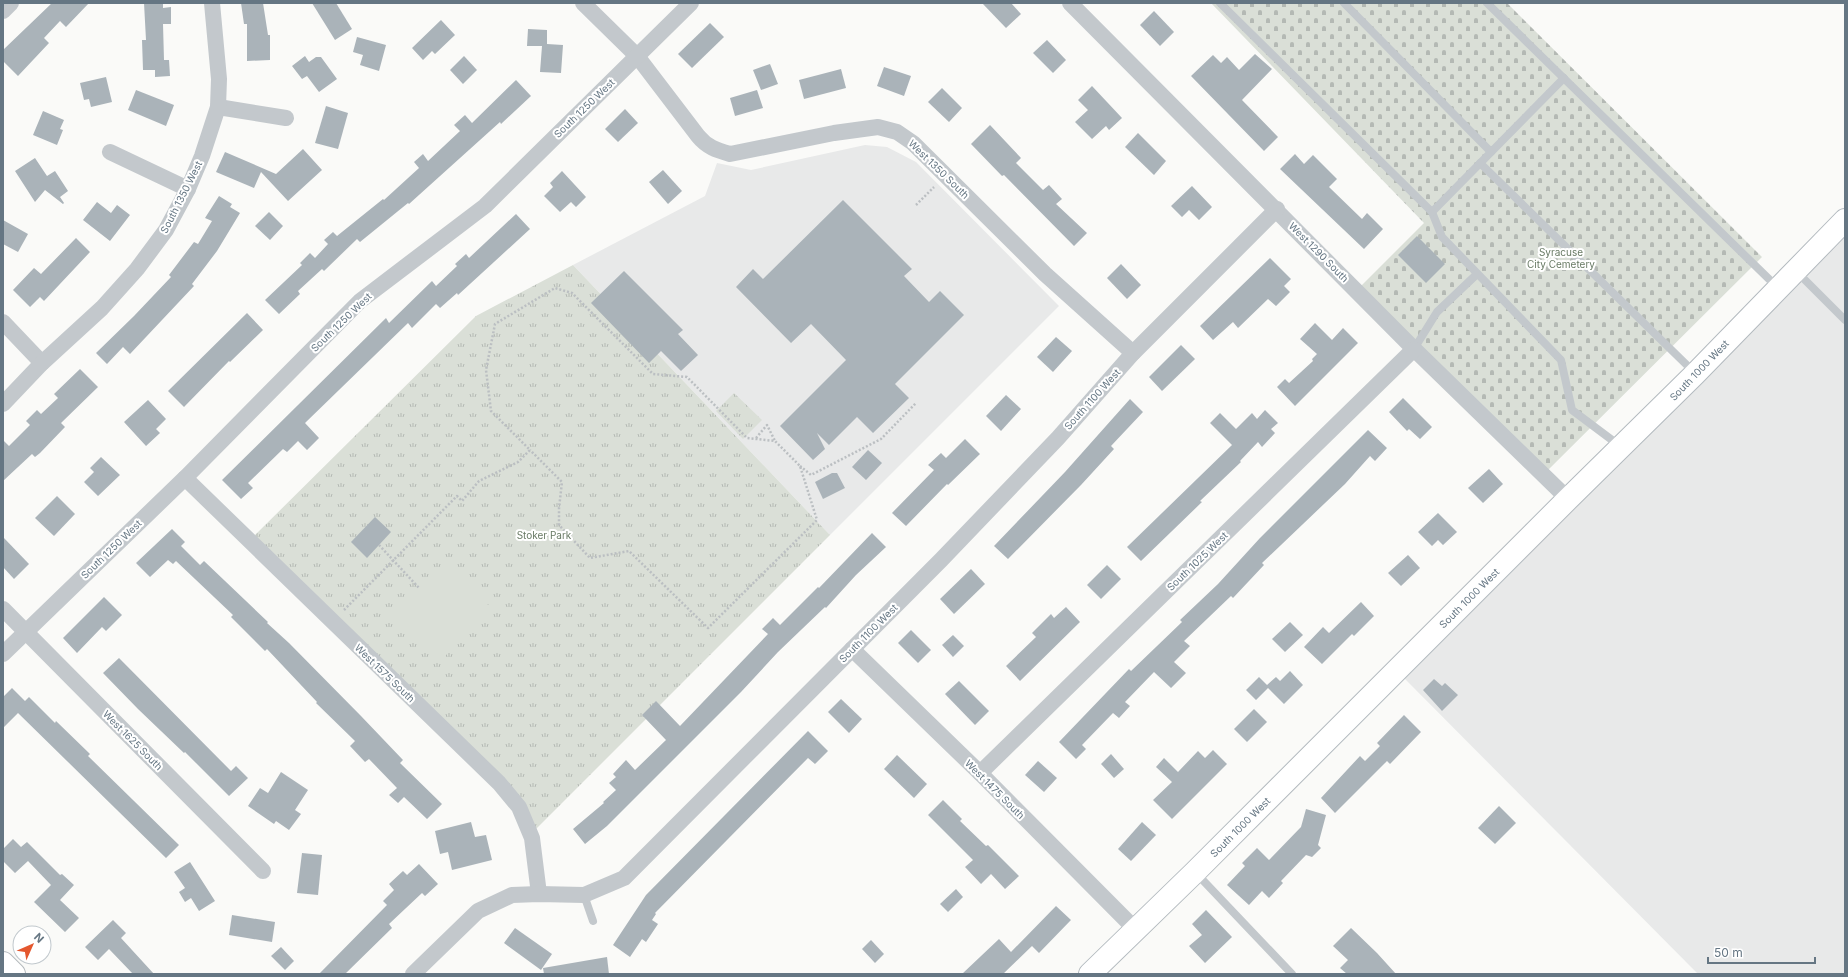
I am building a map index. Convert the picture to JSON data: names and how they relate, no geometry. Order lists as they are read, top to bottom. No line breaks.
{"streets":{"main road":["South 1000 West"],"street":["South 1250 West","West 1350 South","South 1350 West","West 1290 South","South 1100 West","South 1025 West","West 1575 South","West 1625 South","West 1475 South"]},"crossings":[["South 1250 West","West 1350 South"],["South 1250 West","West 1575 South"],["South 1250 West","West 1625 South"],["West 1350 South","South 1100 West"],["West 1290 South","South 1000 West"],["West 1290 South","South 1100 West"],["West 1290 South","South 1025 West"],["South 1000 West","West 1475 South"],["South 1100 West","West 1575 South"],["South 1100 West","West 1475 South"],["South 1025 West","West 1475 South"]],"parks":["Syracuse City Cemetery","Stoker Park"],"scale_bar":"50 m","north":"top right"}
